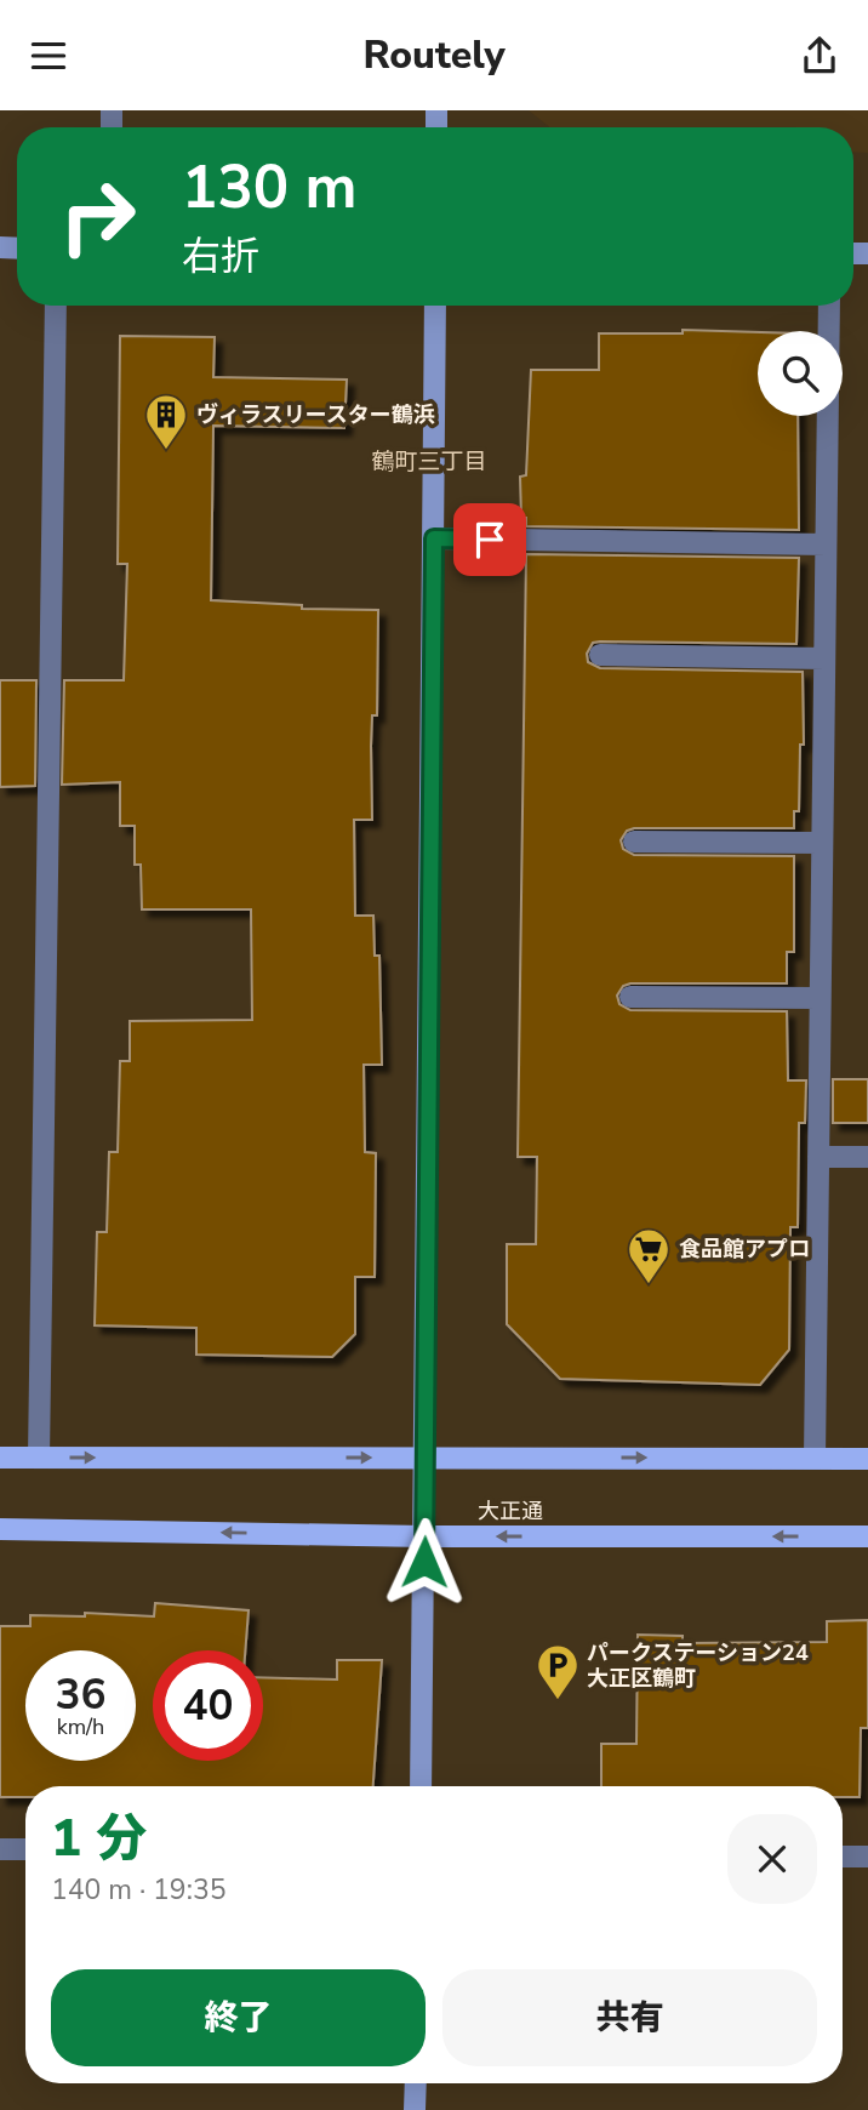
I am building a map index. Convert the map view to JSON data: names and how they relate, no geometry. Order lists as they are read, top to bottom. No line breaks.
{"streets":{"main road":["大正通"]},"districts":["鶴町三丁目"],"places":{"building":["ヴィラスリースター鶴浜"],"supermarket":["食品館アプロ"],"parking":["パークステーション24 大正区鶴町"]},"page":{"header":"Routely","turn":["130 m","右折"],"speed":"36 km/h","limit":"40","heading":["1 分","140 m · 19:35"],"buttons":["終了","共有"]}}
